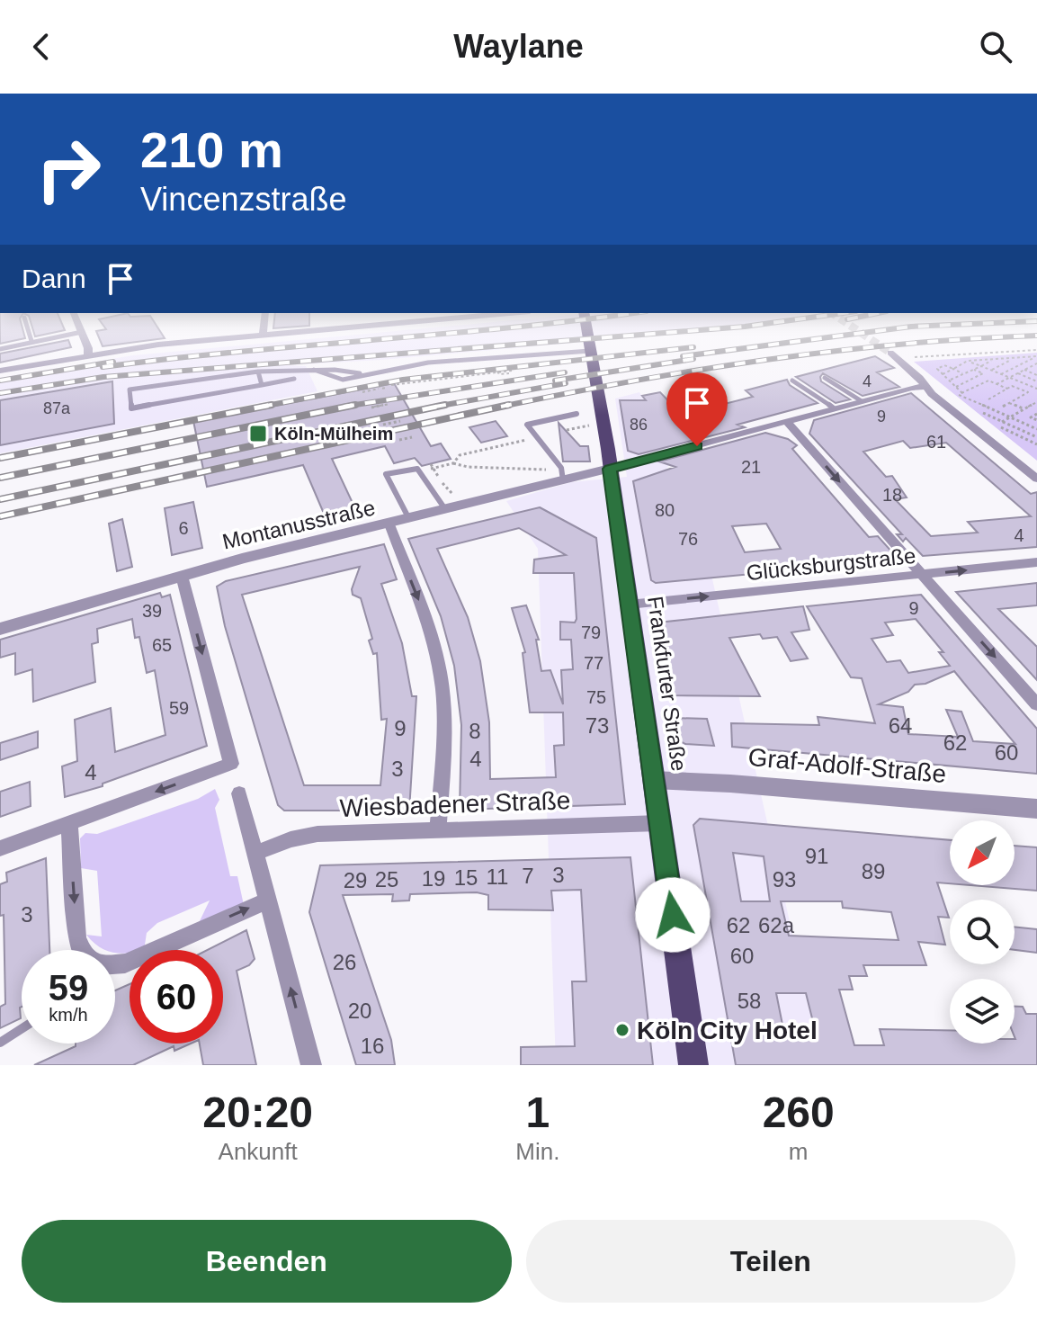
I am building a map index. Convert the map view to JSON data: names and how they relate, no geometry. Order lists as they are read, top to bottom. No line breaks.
{"streets":{"main road":["Frankfurter Straße"],"street":["Montanusstraße","Glücksburgstraße","Graf-Adolf-Straße","Wiesbadener Straße"]},"crossings":[["Montanusstraße","Frankfurter Straße"],["Glücksburgstraße","Frankfurter Straße"],["Frankfurter Straße","Graf-Adolf-Straße"],["Frankfurter Straße","Wiesbadener Straße"]],"one_way":["Glücksburgstraße"],"places":{"transit":["Köln-Mülheim"],"other":["Köln City Hotel"]},"house_numbers":["4","87a","9","86","61","21","18","80","6","4","76","9","39","79","65","77","75","59","73","64","9","8","62","60","4","3","4","91","89","3","7","11","15","19","25","93","29","3","62","62a","60","26","58","20","16"],"north":"bottom left","page":{"header":"Waylane","turn":["210 m","Vincenzstraße"],"then":"Dann","speed":"59 km/h","limit":"60","eta":["20:20","Ankunft","1","Min.","260","m"],"buttons":["Beenden","Teilen"]}}
